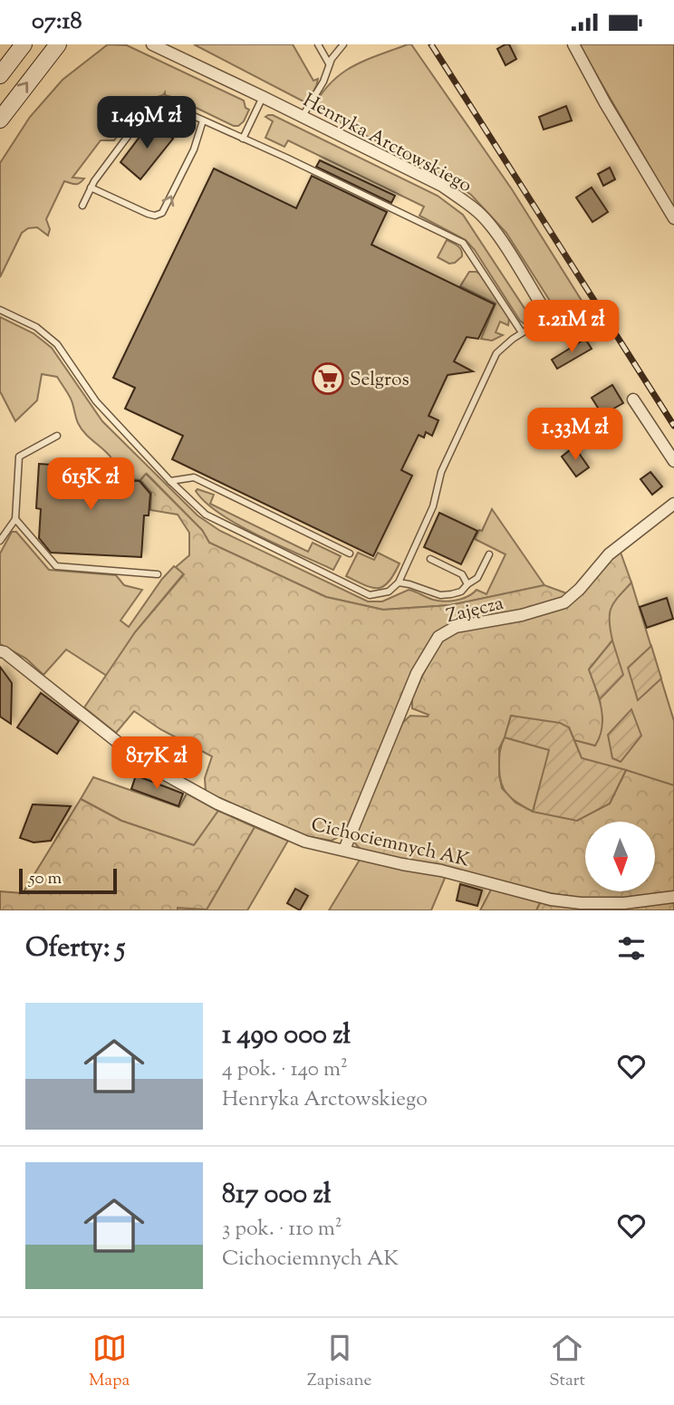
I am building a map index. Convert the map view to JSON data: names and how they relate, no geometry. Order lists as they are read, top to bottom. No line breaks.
{"streets":{"street":["Henryka Arctowskiego","Zajęcza","Cichociemnych AK"]},"crossings":[["Zajęcza","Cichociemnych AK"]],"places":{"supermarket":["Selgros"]},"scale_bar":"50 m","north":"bottom","page":{"status":"07:18","price":["1.49M zł","1.21M zł","1.33M zł","615K zł","817K zł"],"scale":"50 m","heading":"Oferty: 5","list":[{"name":"1 490 000 zł","note":"4 pok. · 140 m² · Henryka Arctowskiego"},{"name":"817 000 zł","note":"3 pok. · 110 m² · Cichociemnych AK"}],"tabs":["Mapa","Zapisane","Start"]}}
